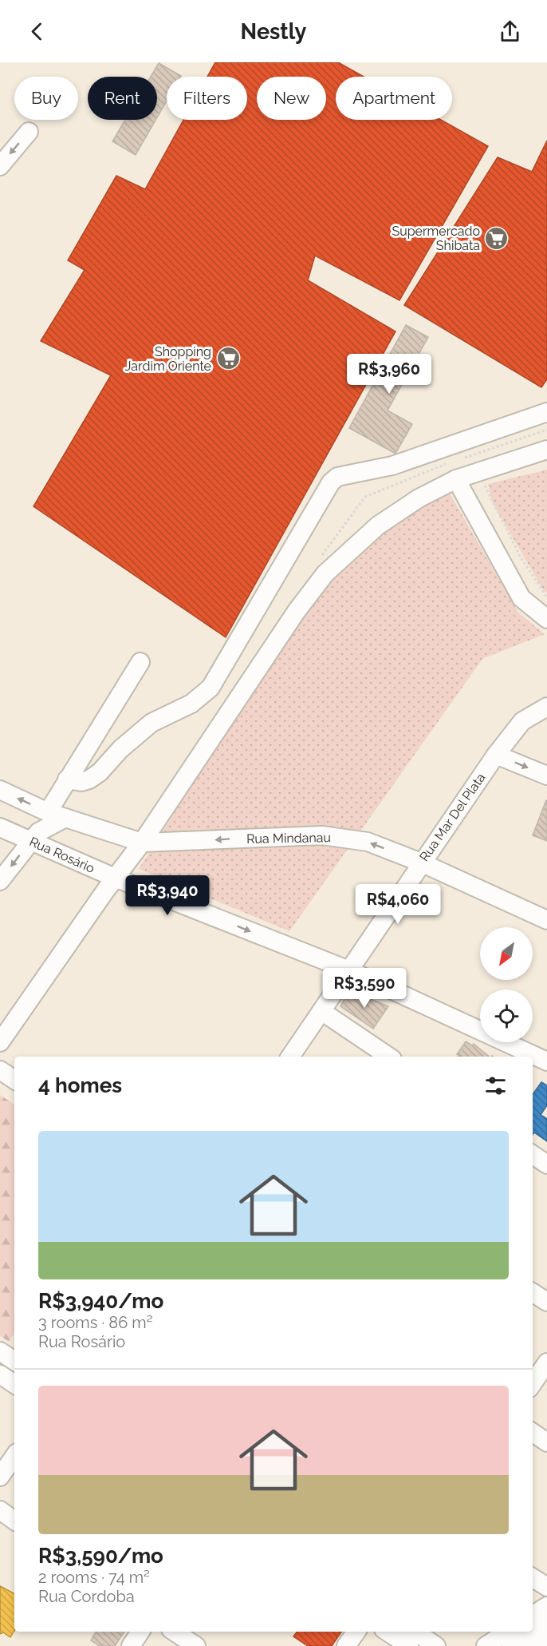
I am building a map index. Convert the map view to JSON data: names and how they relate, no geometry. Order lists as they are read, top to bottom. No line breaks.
{"streets":{"street":["Rua Mar Del Plata","Rua Mindanau","Rua Rosário"]},"crossings":[["Rua Mar Del Plata","Rua Mindanau"],["Rua Mar Del Plata","Rua Rosário"]],"one_way":["Rua Mindanau","Rua Rosário"],"places":{"supermarket":["Supermercado Shibata","Shopping Jardim Oriente"]},"north":"bottom left","page":{"header":"Nestly","chip":["Buy","Rent","Filters","New","Apartment"],"price":["R$3,960","R$3,940","R$4,060","R$3,590"],"heading":"4 homes","list":[{"name":"R$3,940/mo","note":"3 rooms · 86 m² · Rua Rosário"},{"name":"R$3,590/mo","note":"2 rooms · 74 m² · Rua Cordoba"}]}}
